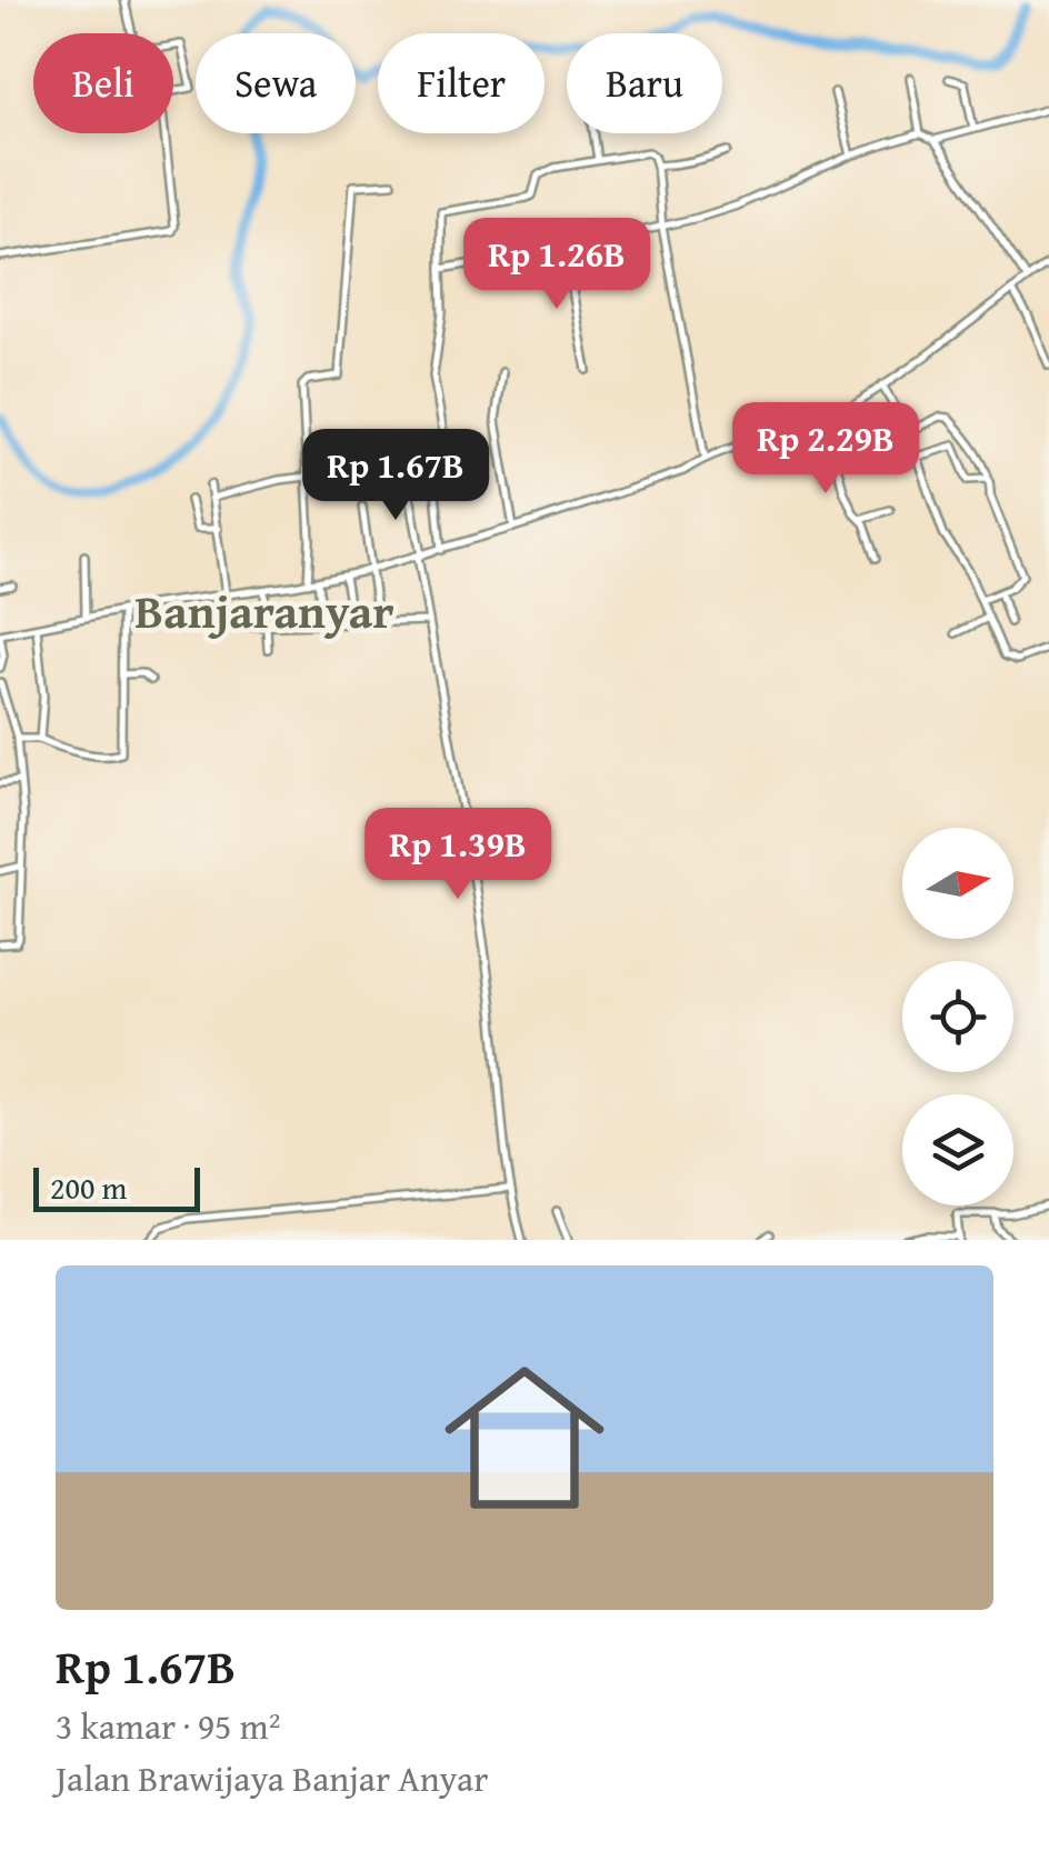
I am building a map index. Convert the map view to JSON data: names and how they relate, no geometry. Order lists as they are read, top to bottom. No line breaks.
{"districts":["Banjaranyar"],"scale_bar":"200 m","north":"right","page":{"chip":["Beli","Sewa","Filter","Baru"],"price":["Rp 1.26B","Rp 2.29B","Rp 1.67B","Rp 1.39B"],"scale":"200 m","list":[{"name":"Rp 1.67B","note":"3 kamar · 95 m² · Jalan Brawijaya Banjar Anyar"}]}}
